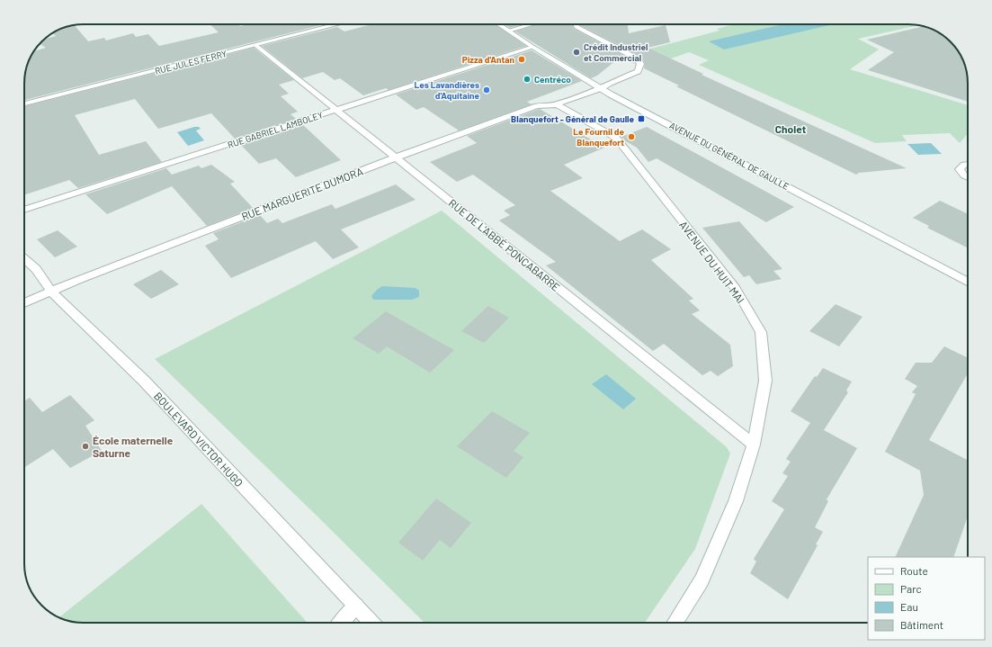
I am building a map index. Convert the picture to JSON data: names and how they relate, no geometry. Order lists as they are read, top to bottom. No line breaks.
{"streets":{"street":["RUE JULES FERRY","RUE GABRIEL LAMBOLEY","AVENUE DU GÉNÉRAL DE GAULLE","RUE MARGUERITE DUMORA","RUE DE L'ABBÉ PONCABARRE","AVENUE DU HUIT MAI","BOULEVARD VICTOR HUGO"]},"crossings":[["RUE JULES FERRY","RUE DE L'ABBÉ PONCABARRE"],["RUE GABRIEL LAMBOLEY","AVENUE DU GÉNÉRAL DE GAULLE"],["RUE GABRIEL LAMBOLEY","RUE DE L'ABBÉ PONCABARRE"],["RUE MARGUERITE DUMORA","RUE DE L'ABBÉ PONCABARRE"],["RUE MARGUERITE DUMORA","AVENUE DU HUIT MAI"],["RUE MARGUERITE DUMORA","BOULEVARD VICTOR HUGO"],["RUE DE L'ABBÉ PONCABARRE","AVENUE DU HUIT MAI"]],"districts":["Cholet"],"places":{"other":["Crédit Industriel et Commercial","Pizza d'Antan","Centréco","Les Lavandières d'Aquitaine","Le Fournil de Blanquefort","École maternelle Saturne"],"transit":["Blanquefort - Général de Gaulle"]},"legend":["Route","Parc","Eau","Bâtiment"]}
